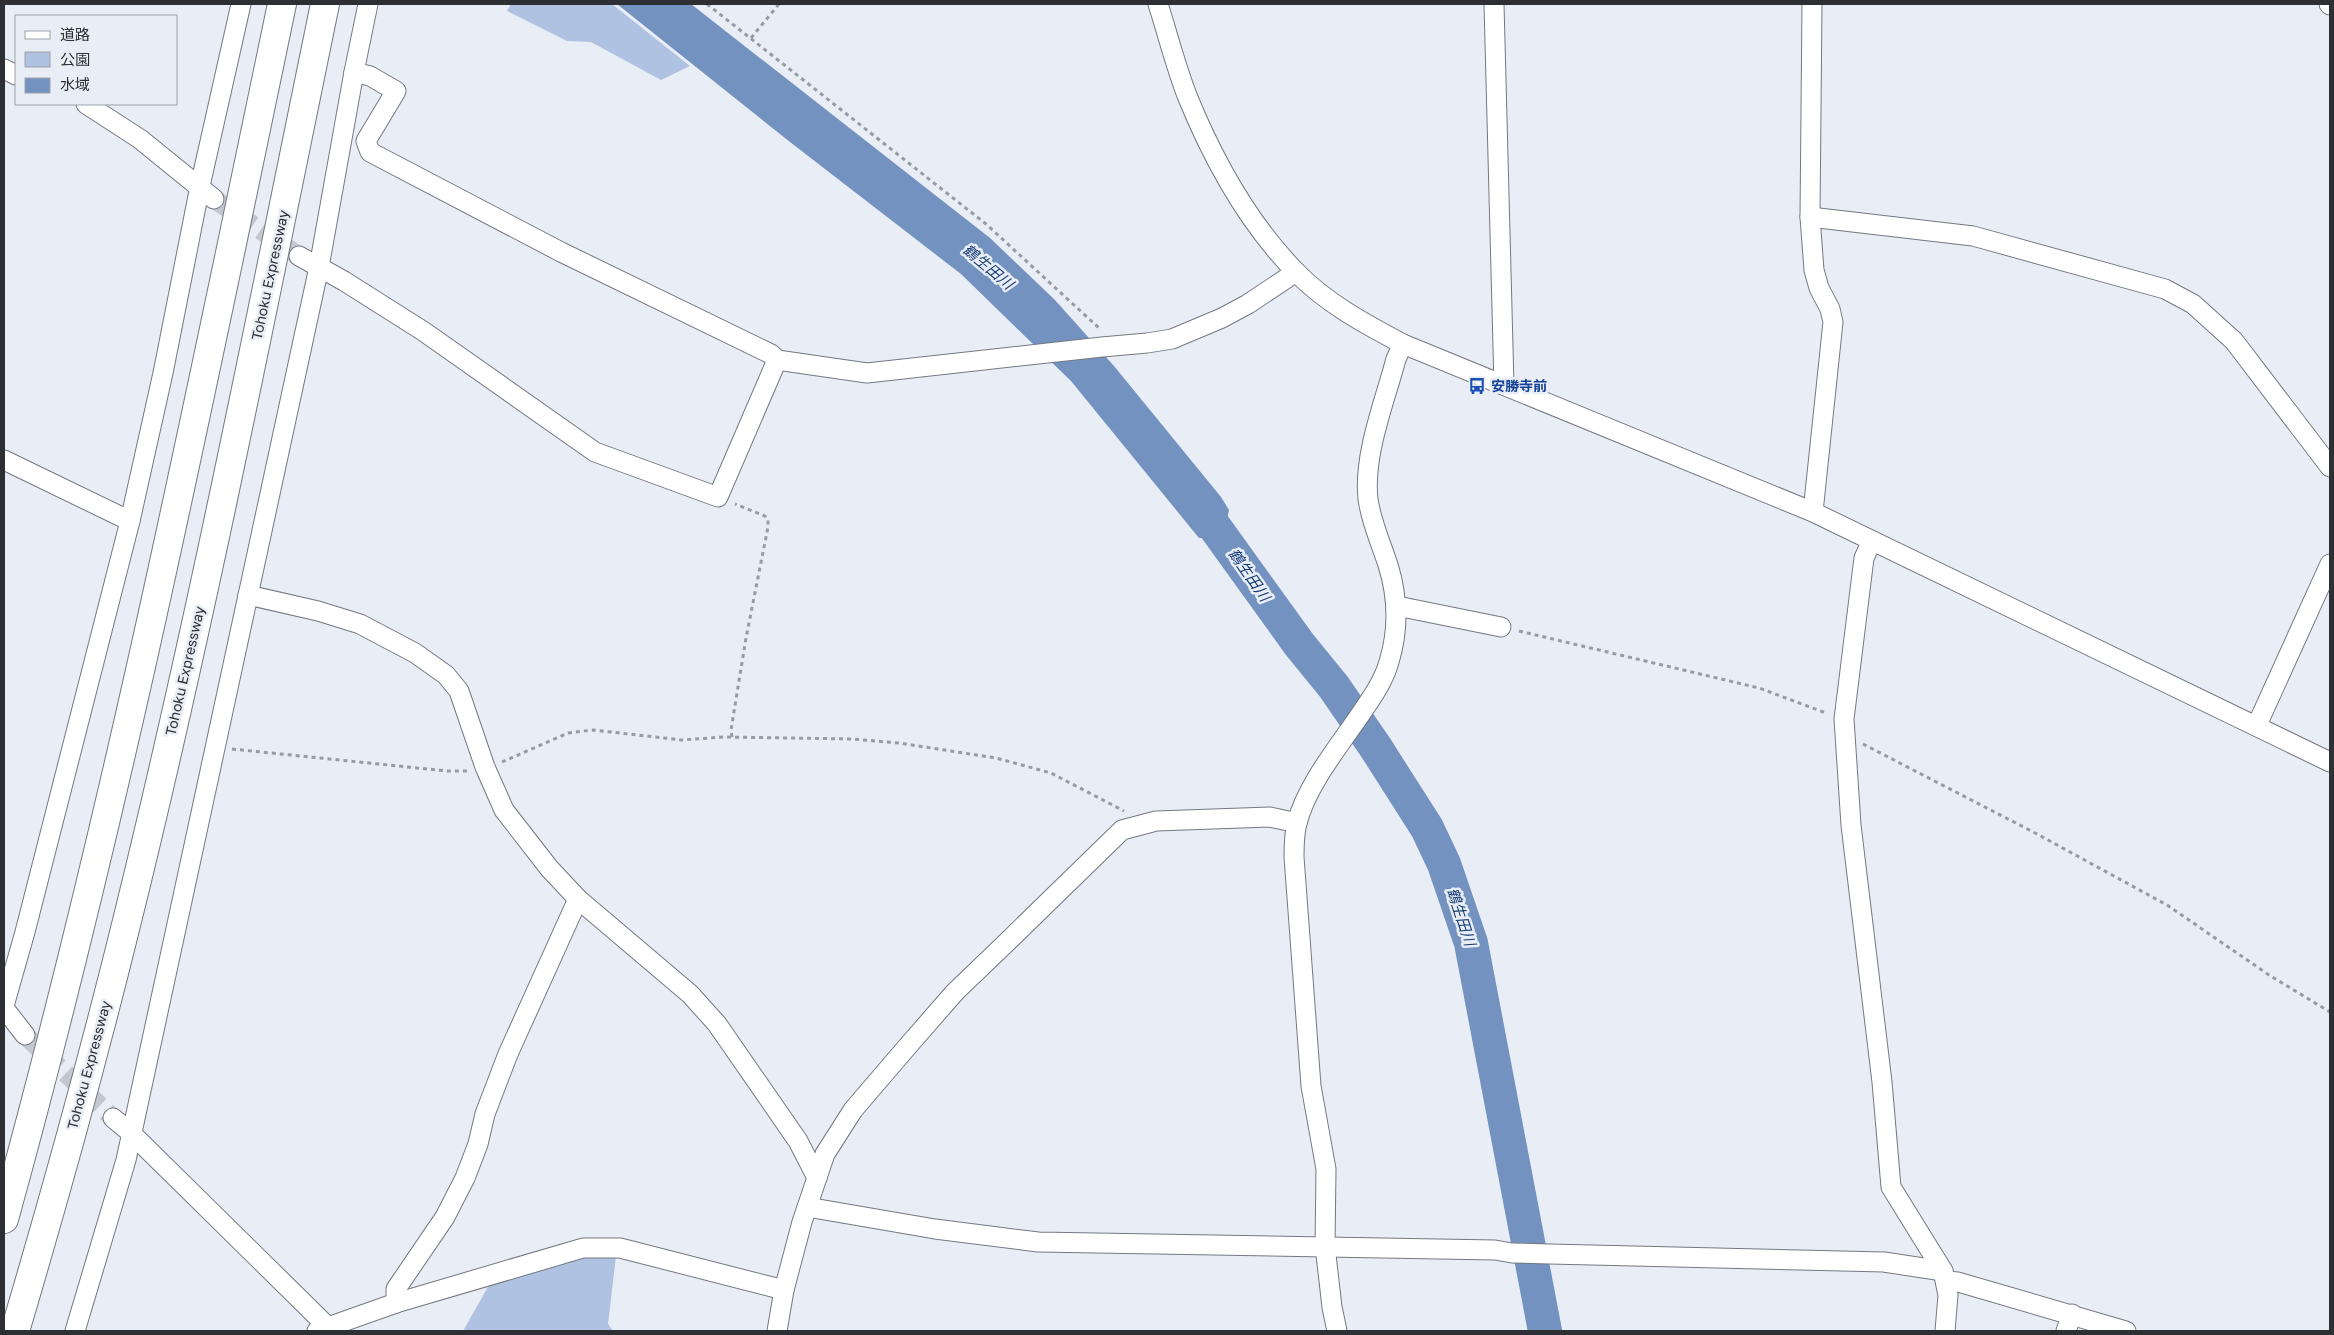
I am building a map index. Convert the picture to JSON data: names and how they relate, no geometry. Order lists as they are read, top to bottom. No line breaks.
{"streets":{"highway":["Tohoku Expressway"]},"water":["鶴生田川"],"places":{"bus stop":["安勝寺前"]},"legend":["道路","公園","水域"]}
